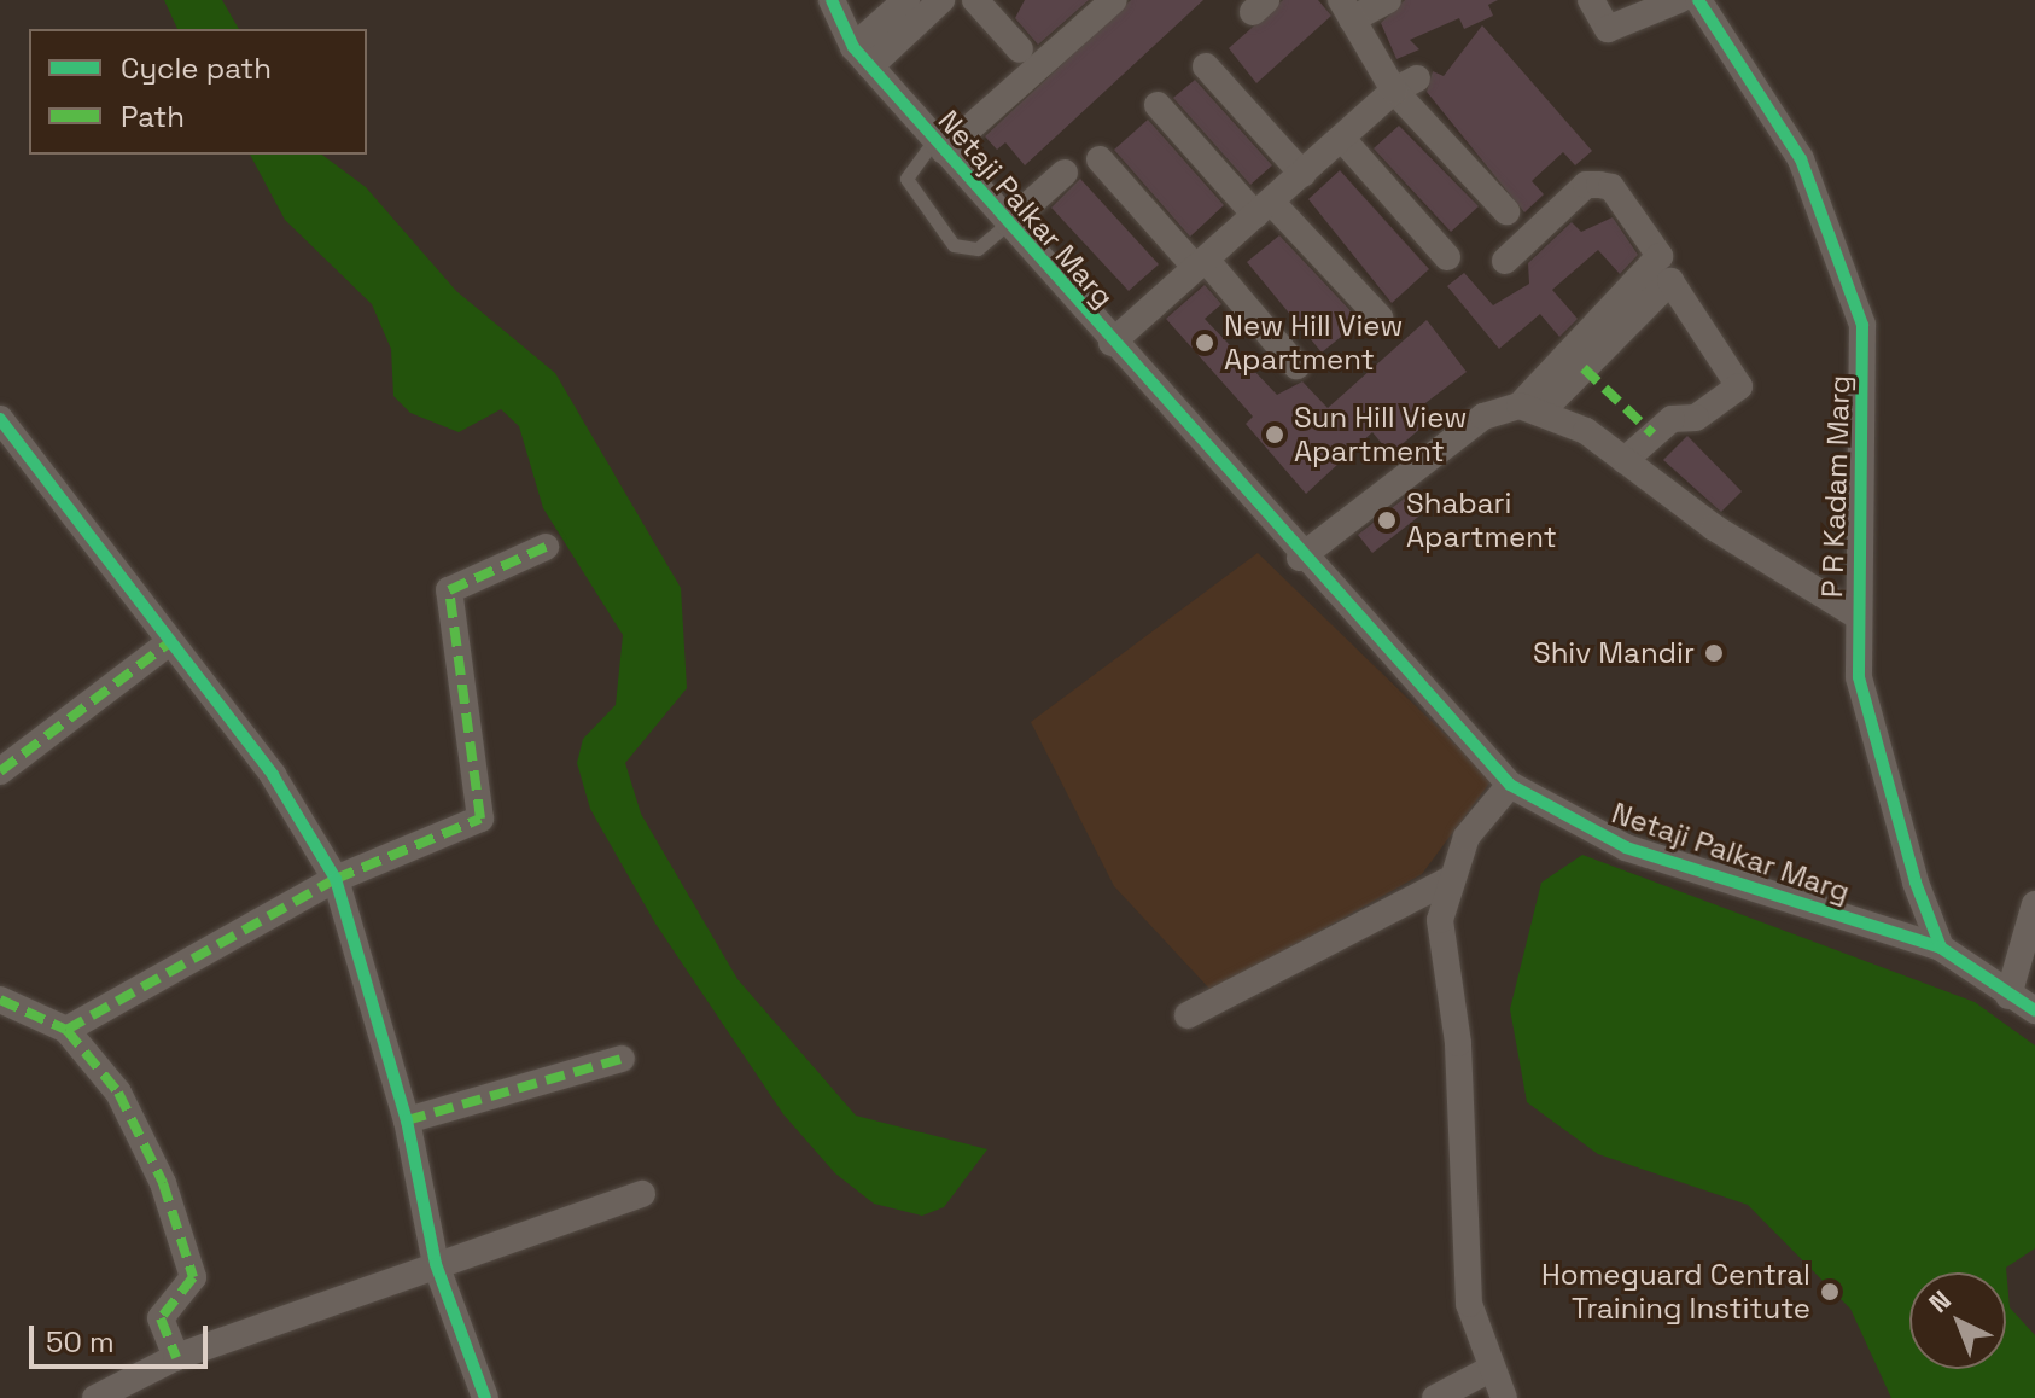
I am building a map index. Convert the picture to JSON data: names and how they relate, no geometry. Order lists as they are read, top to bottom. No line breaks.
{"streets":{"street":["Netaji Palkar Marg","P R Kadam Marg"]},"crossings":[["Netaji Palkar Marg","P R Kadam Marg"]],"places":["New Hill View Apartment","Sun Hill View Apartment","Shabari Apartment","Shiv Mandir","Homeguard Central Training Institute"],"legend":["Cycle path","Path"],"scale_bar":"50 m","north":"top left"}
